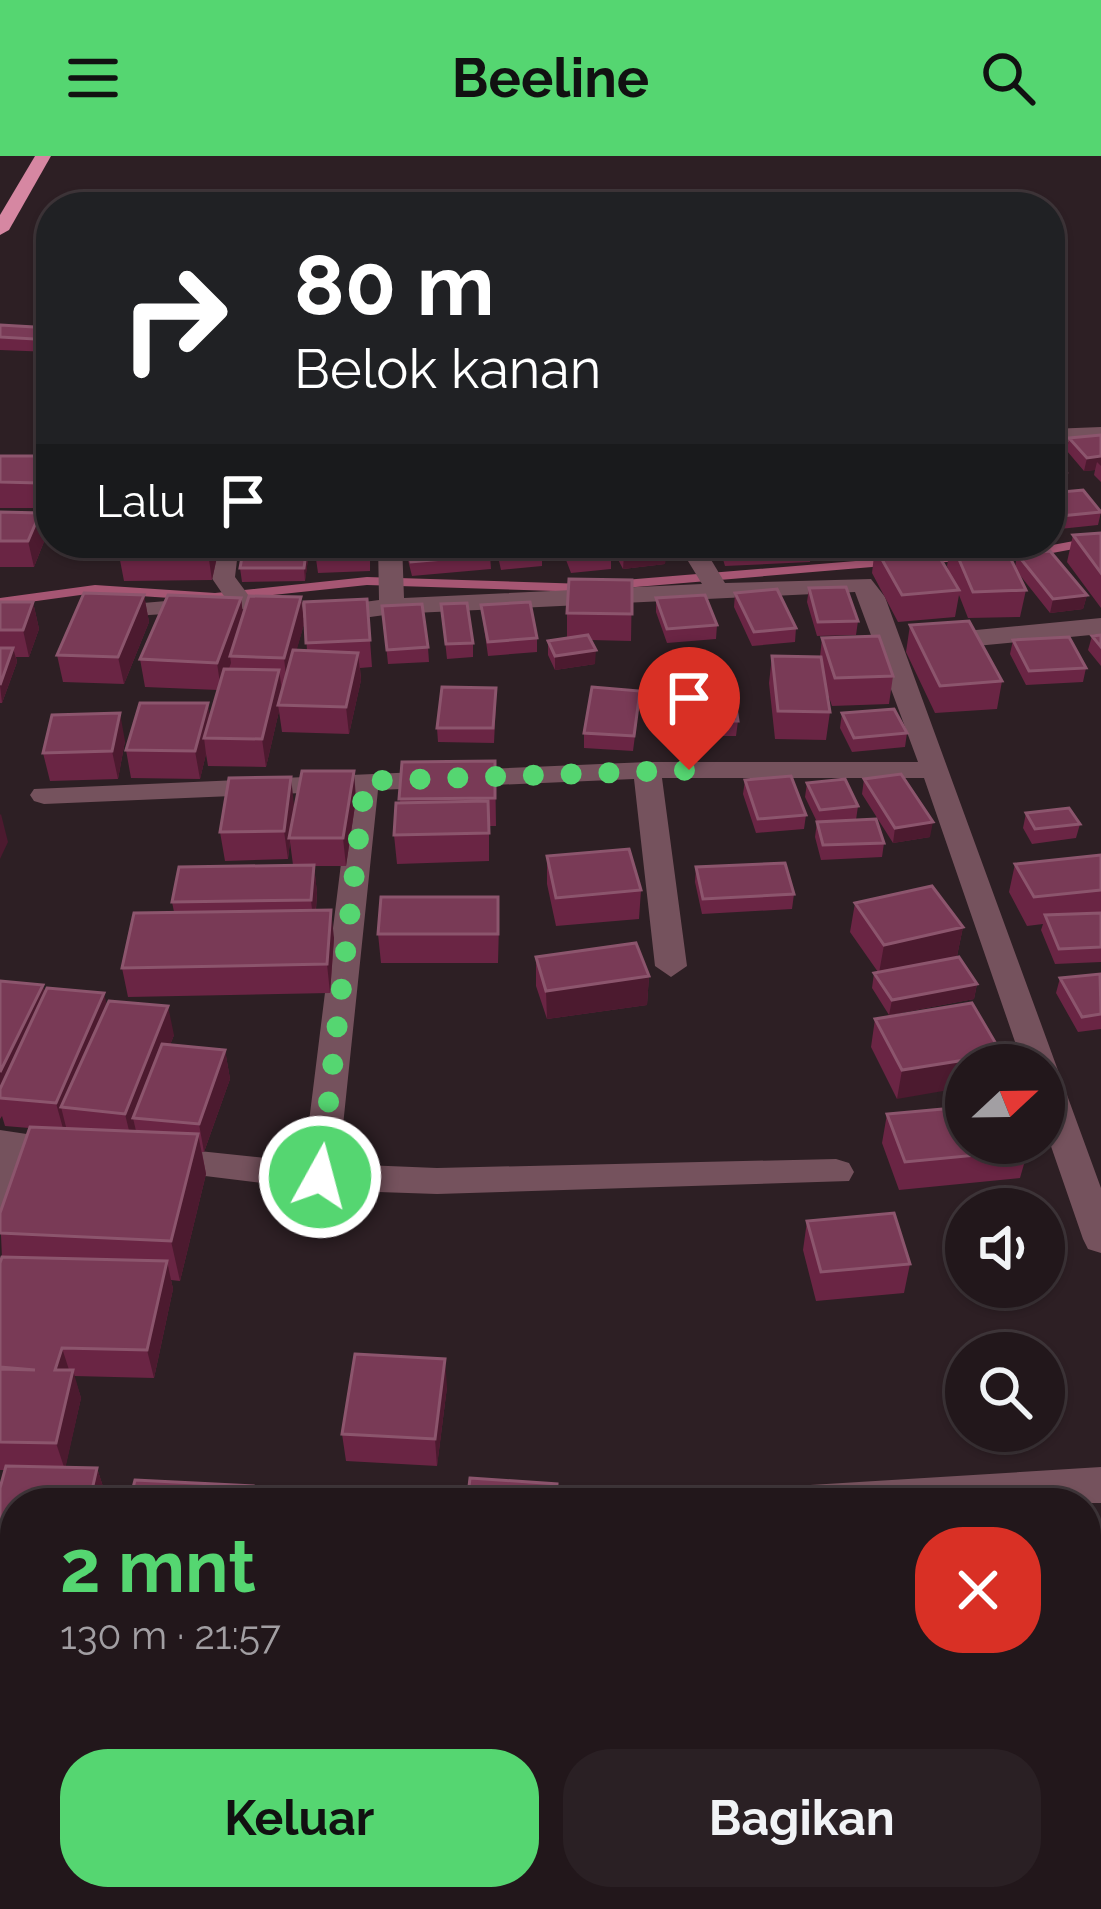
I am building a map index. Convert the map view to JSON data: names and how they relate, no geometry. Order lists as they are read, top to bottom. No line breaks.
{"north":"right","page":{"header":"Beeline","turn":["80 m","Belok kanan"],"then":"Lalu","heading":["2 mnt","130 m · 21:57"],"buttons":["Keluar","Bagikan"]}}
